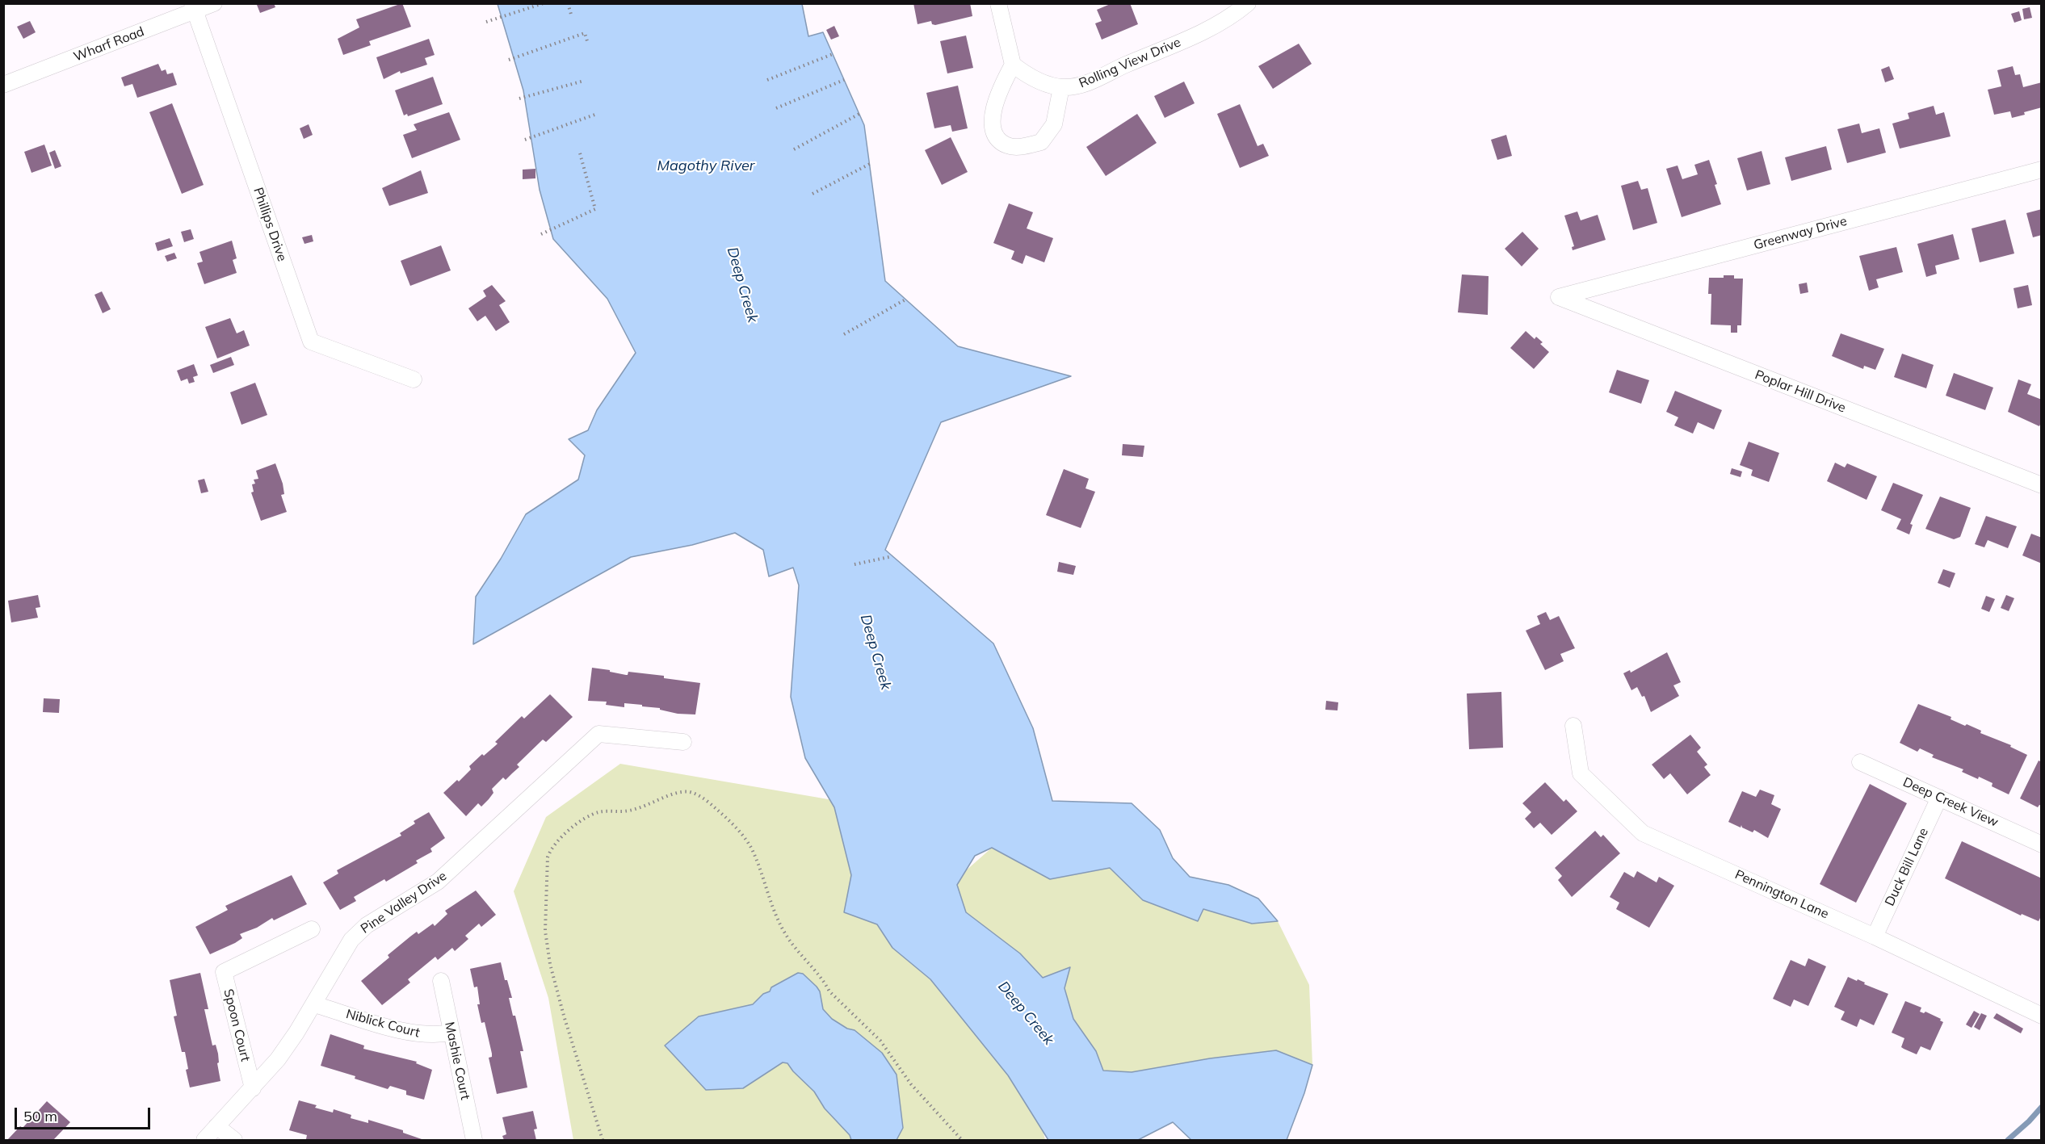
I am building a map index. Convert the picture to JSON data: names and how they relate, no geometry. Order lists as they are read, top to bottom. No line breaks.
{"streets":{"street":["Wharf Road","Rolling View Drive","Phillips Drive","Greenway Drive","Poplar Hill Drive","Deep Creek View","Duck Bill Lane","Pennington Lane","Pine Valley Drive","Niblick Court","Spoon Court","Mashie Court"]},"crossings":[["Wharf Road","Phillips Drive"],["Greenway Drive","Poplar Hill Drive"],["Deep Creek View","Duck Bill Lane"],["Duck Bill Lane","Pennington Lane"],["Pine Valley Drive","Niblick Court"],["Pine Valley Drive","Spoon Court"],["Niblick Court","Mashie Court"]],"water":["Magothy River","Deep Creek"],"scale_bar":"50 m"}
